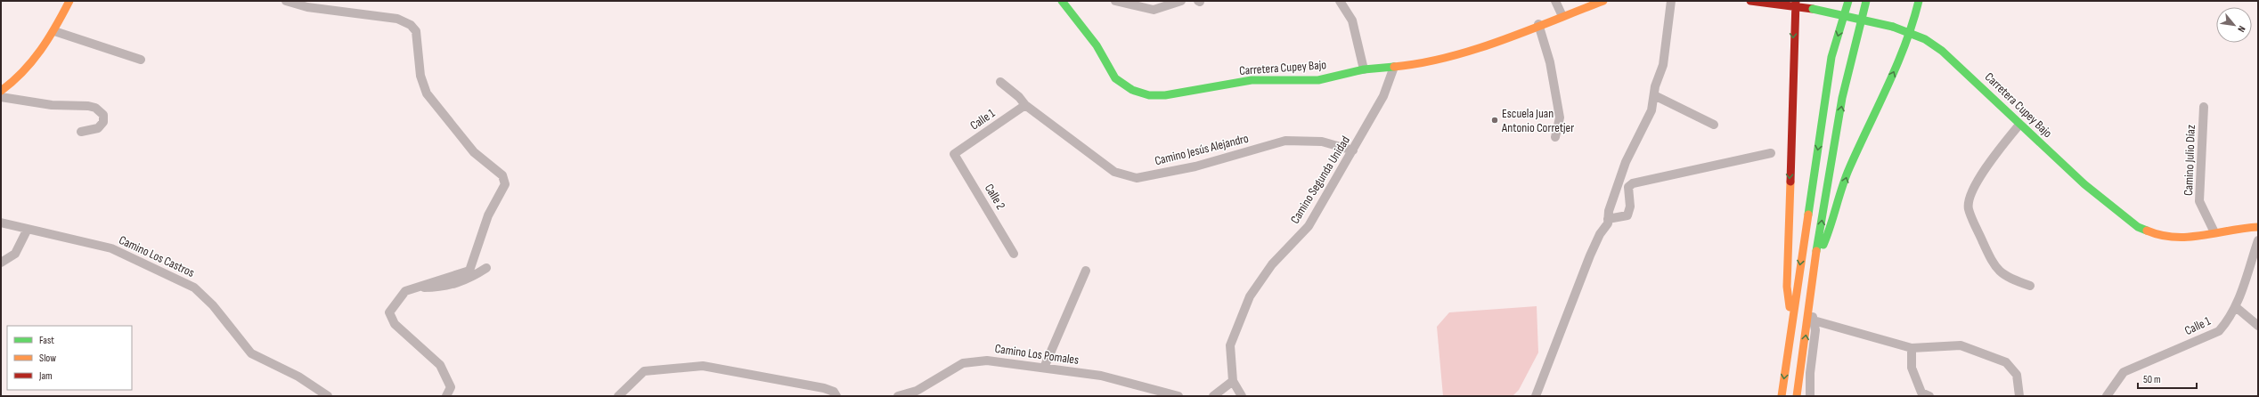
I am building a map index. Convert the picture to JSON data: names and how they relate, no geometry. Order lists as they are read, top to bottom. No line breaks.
{"streets":{"main road":["Carretera Cupey Bajo"],"street":["Calle 1","Camino Jesús Alejandro","Camino Julio Díaz","Camino Segunda Unidad","Calle 2","Camino Los Castros","Camino Los Pomales"]},"crossings":[["Carretera Cupey Bajo","Camino Julio Díaz"],["Carretera Cupey Bajo","Camino Segunda Unidad"],["Calle 1","Camino Jesús Alejandro"],["Calle 1","Calle 2"],["Camino Jesús Alejandro","Camino Segunda Unidad"]],"places":["Escuela Juan Antonio Corretjer"],"legend":["Fast","Slow","Jam"],"scale_bar":"50 m","north":"bottom right"}
